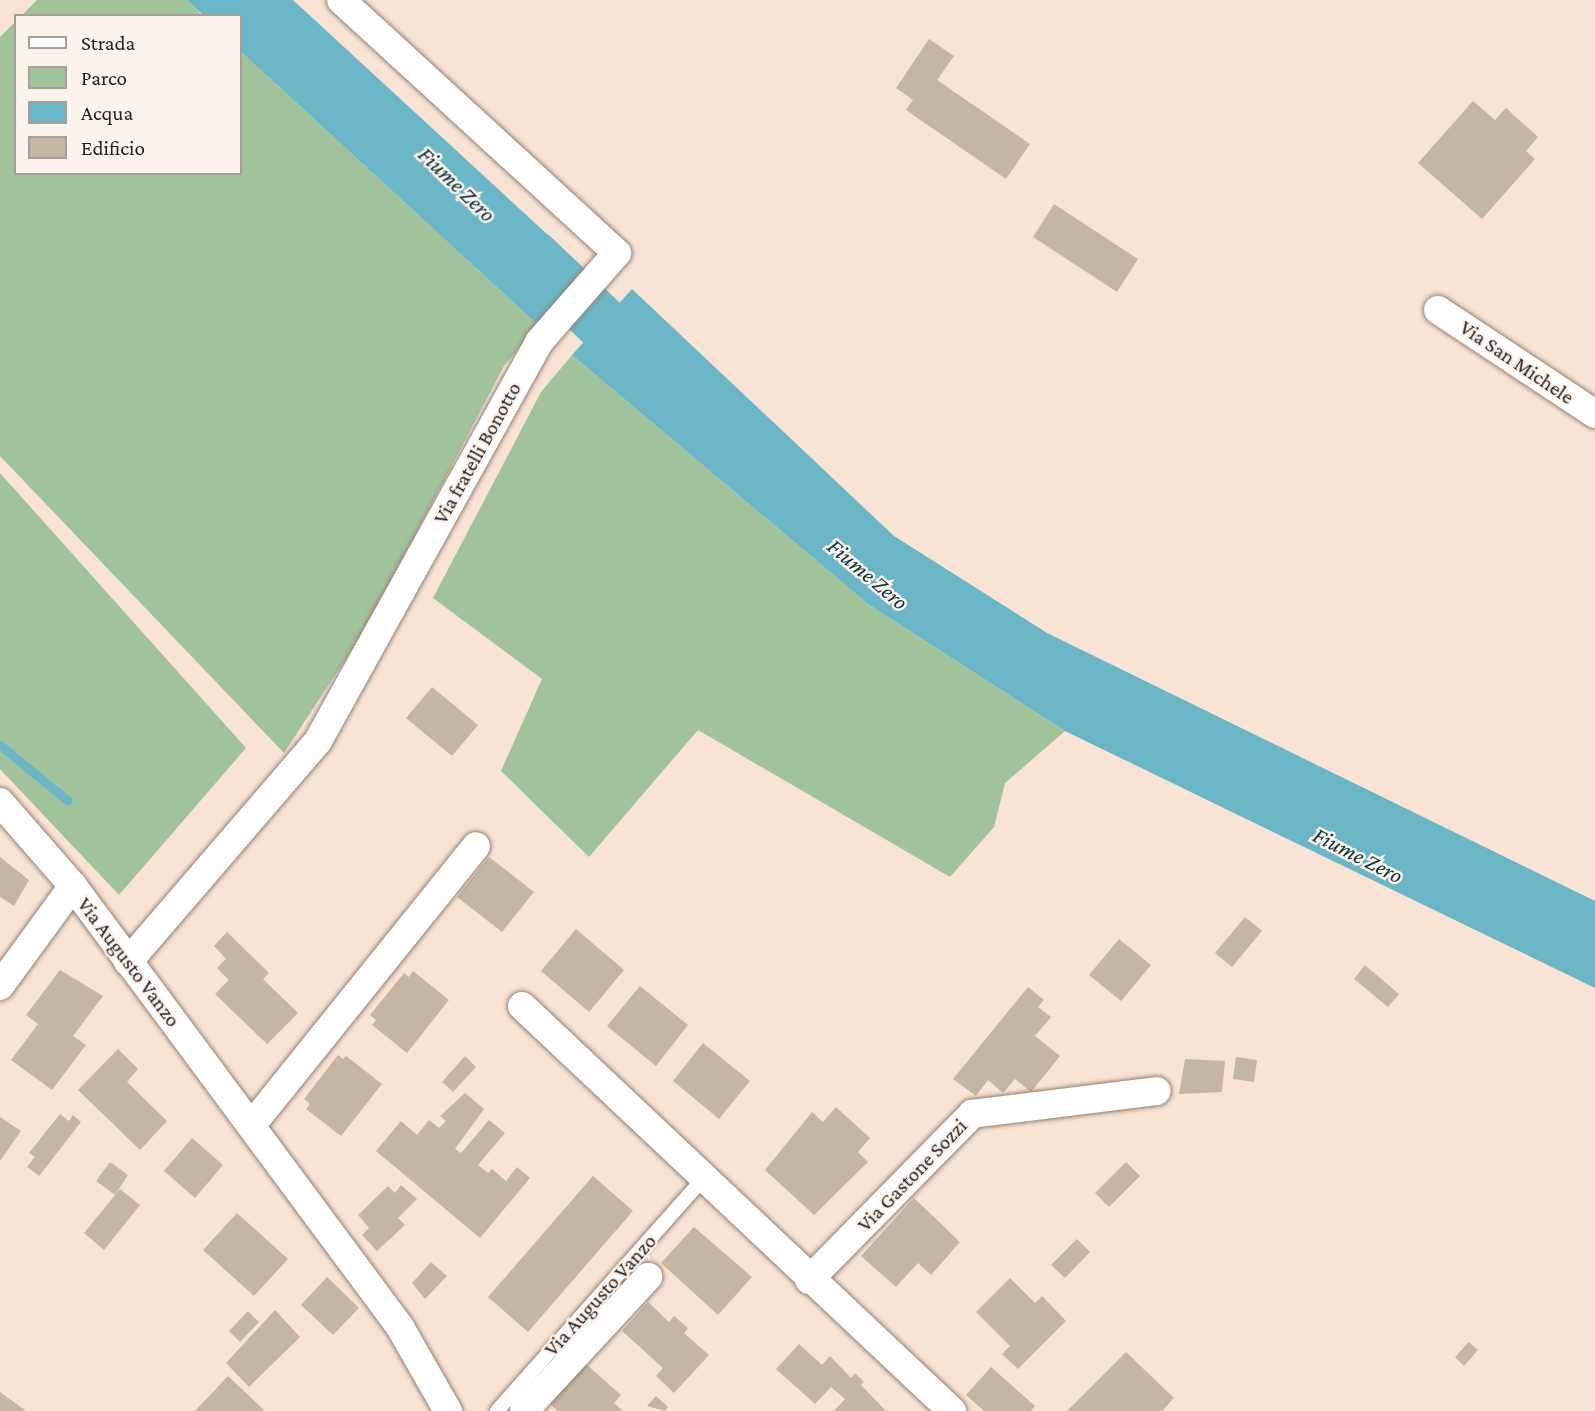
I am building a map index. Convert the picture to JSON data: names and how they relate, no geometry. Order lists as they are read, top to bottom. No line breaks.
{"streets":{"street":["Via San Michele","Via fratelli Bonotto","Via Augusto Vanzo","Via Gastone Sozzi"]},"crossings":[["Via fratelli Bonotto","Via Augusto Vanzo"]],"water":["Fiume Zero"],"legend":["Strada","Parco","Acqua","Edificio"]}
